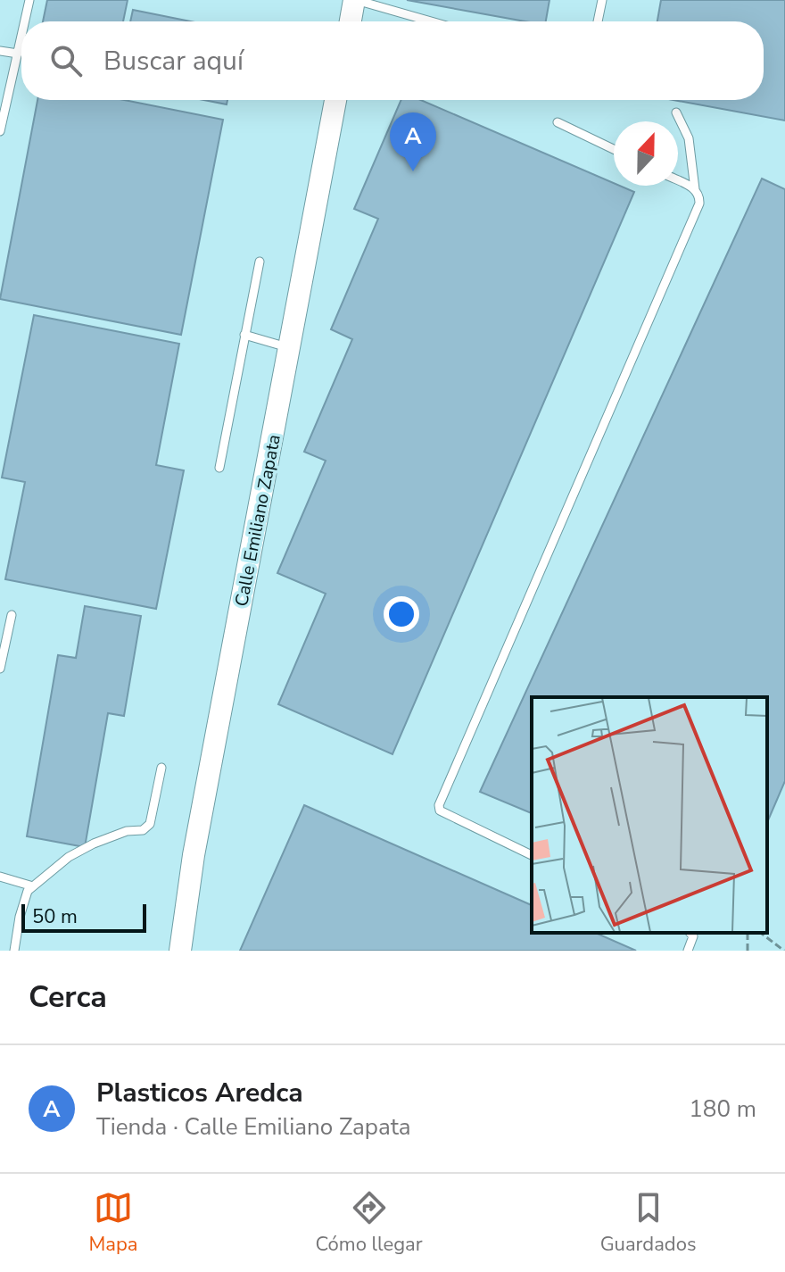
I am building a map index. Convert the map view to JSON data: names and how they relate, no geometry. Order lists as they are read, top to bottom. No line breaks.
{"streets":{"street":["Calle Emiliano Zapata"]},"scale_bar":"50 m","north":"top","page":{"search":"Buscar aquí","pins":"A","scale":"50 m","heading":"Cerca","list":[{"mark":"A","name":"Plasticos Aredca","note":"Tienda · Calle Emiliano Zapata","value":"180 m"}],"nav":["Mapa","Cómo llegar","Guardados"]}}
